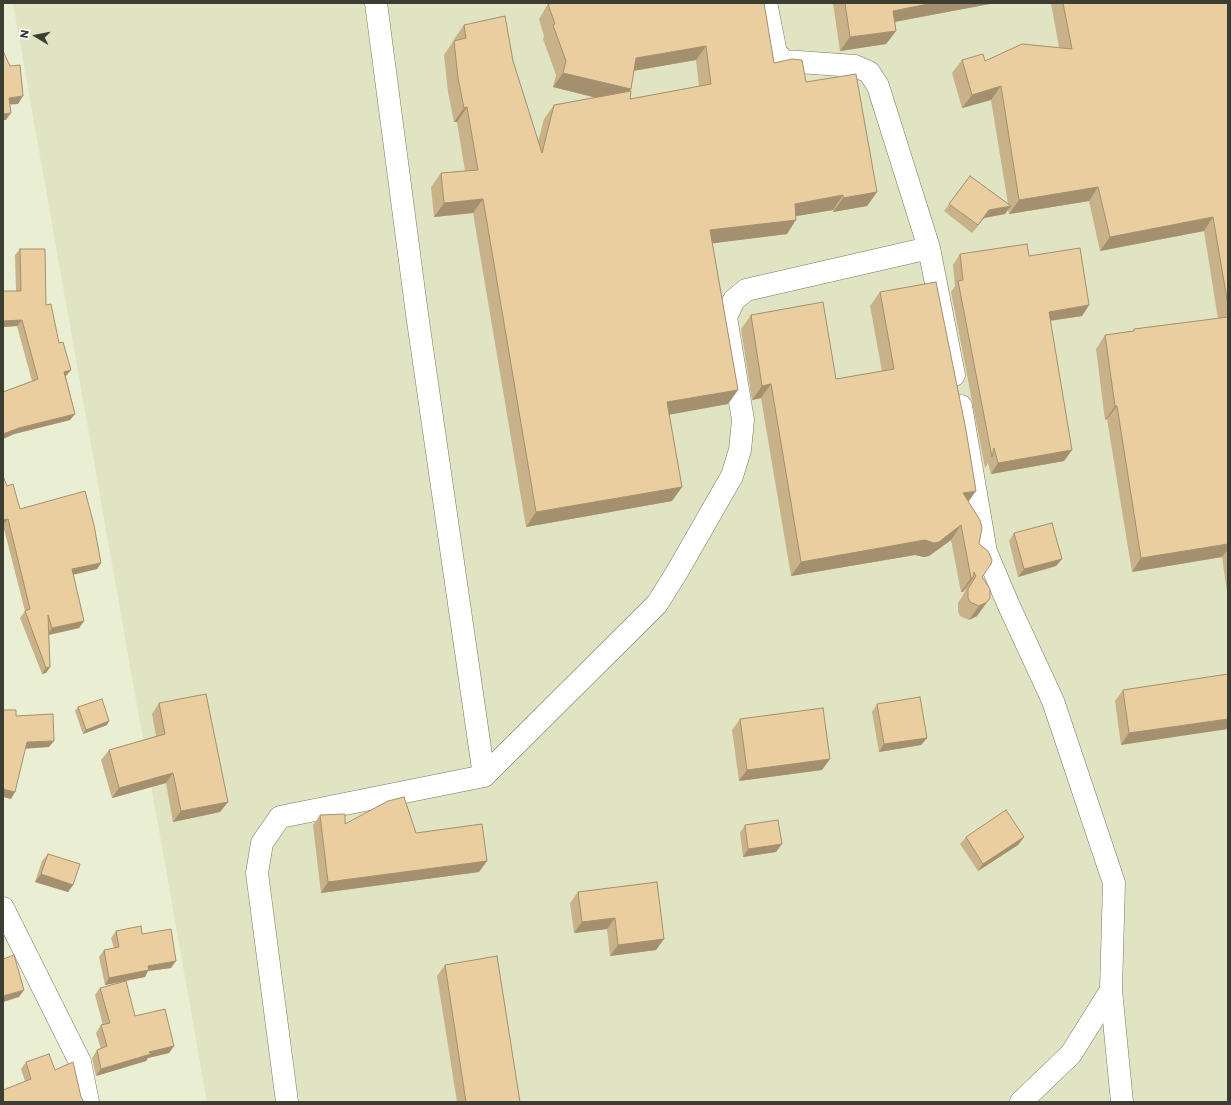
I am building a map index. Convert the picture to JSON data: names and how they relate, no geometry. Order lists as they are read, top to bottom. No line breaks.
{"north":"left"}
